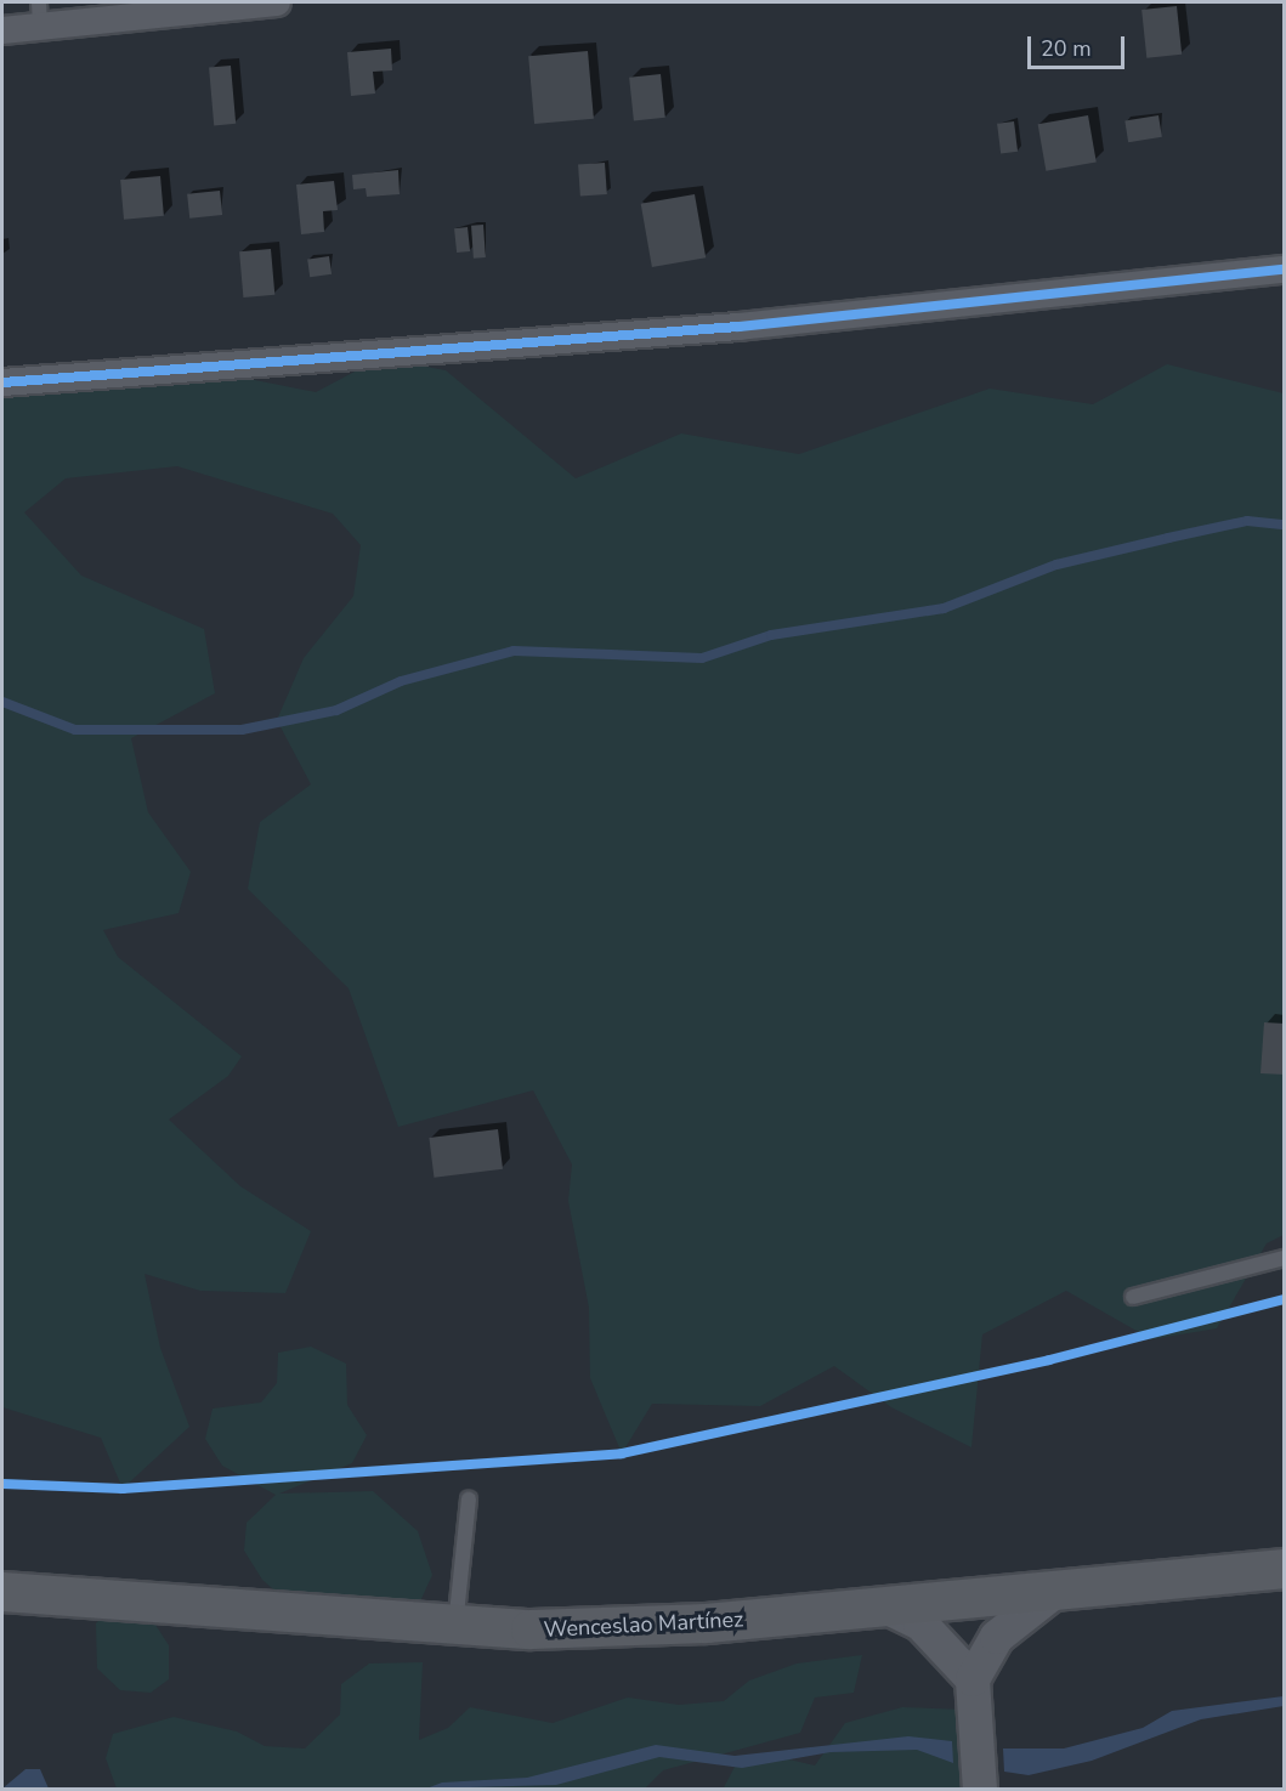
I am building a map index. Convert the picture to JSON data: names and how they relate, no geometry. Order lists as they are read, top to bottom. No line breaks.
{"streets":{"main road":["Wenceslao Martínez"]},"scale_bar":"20 m"}
